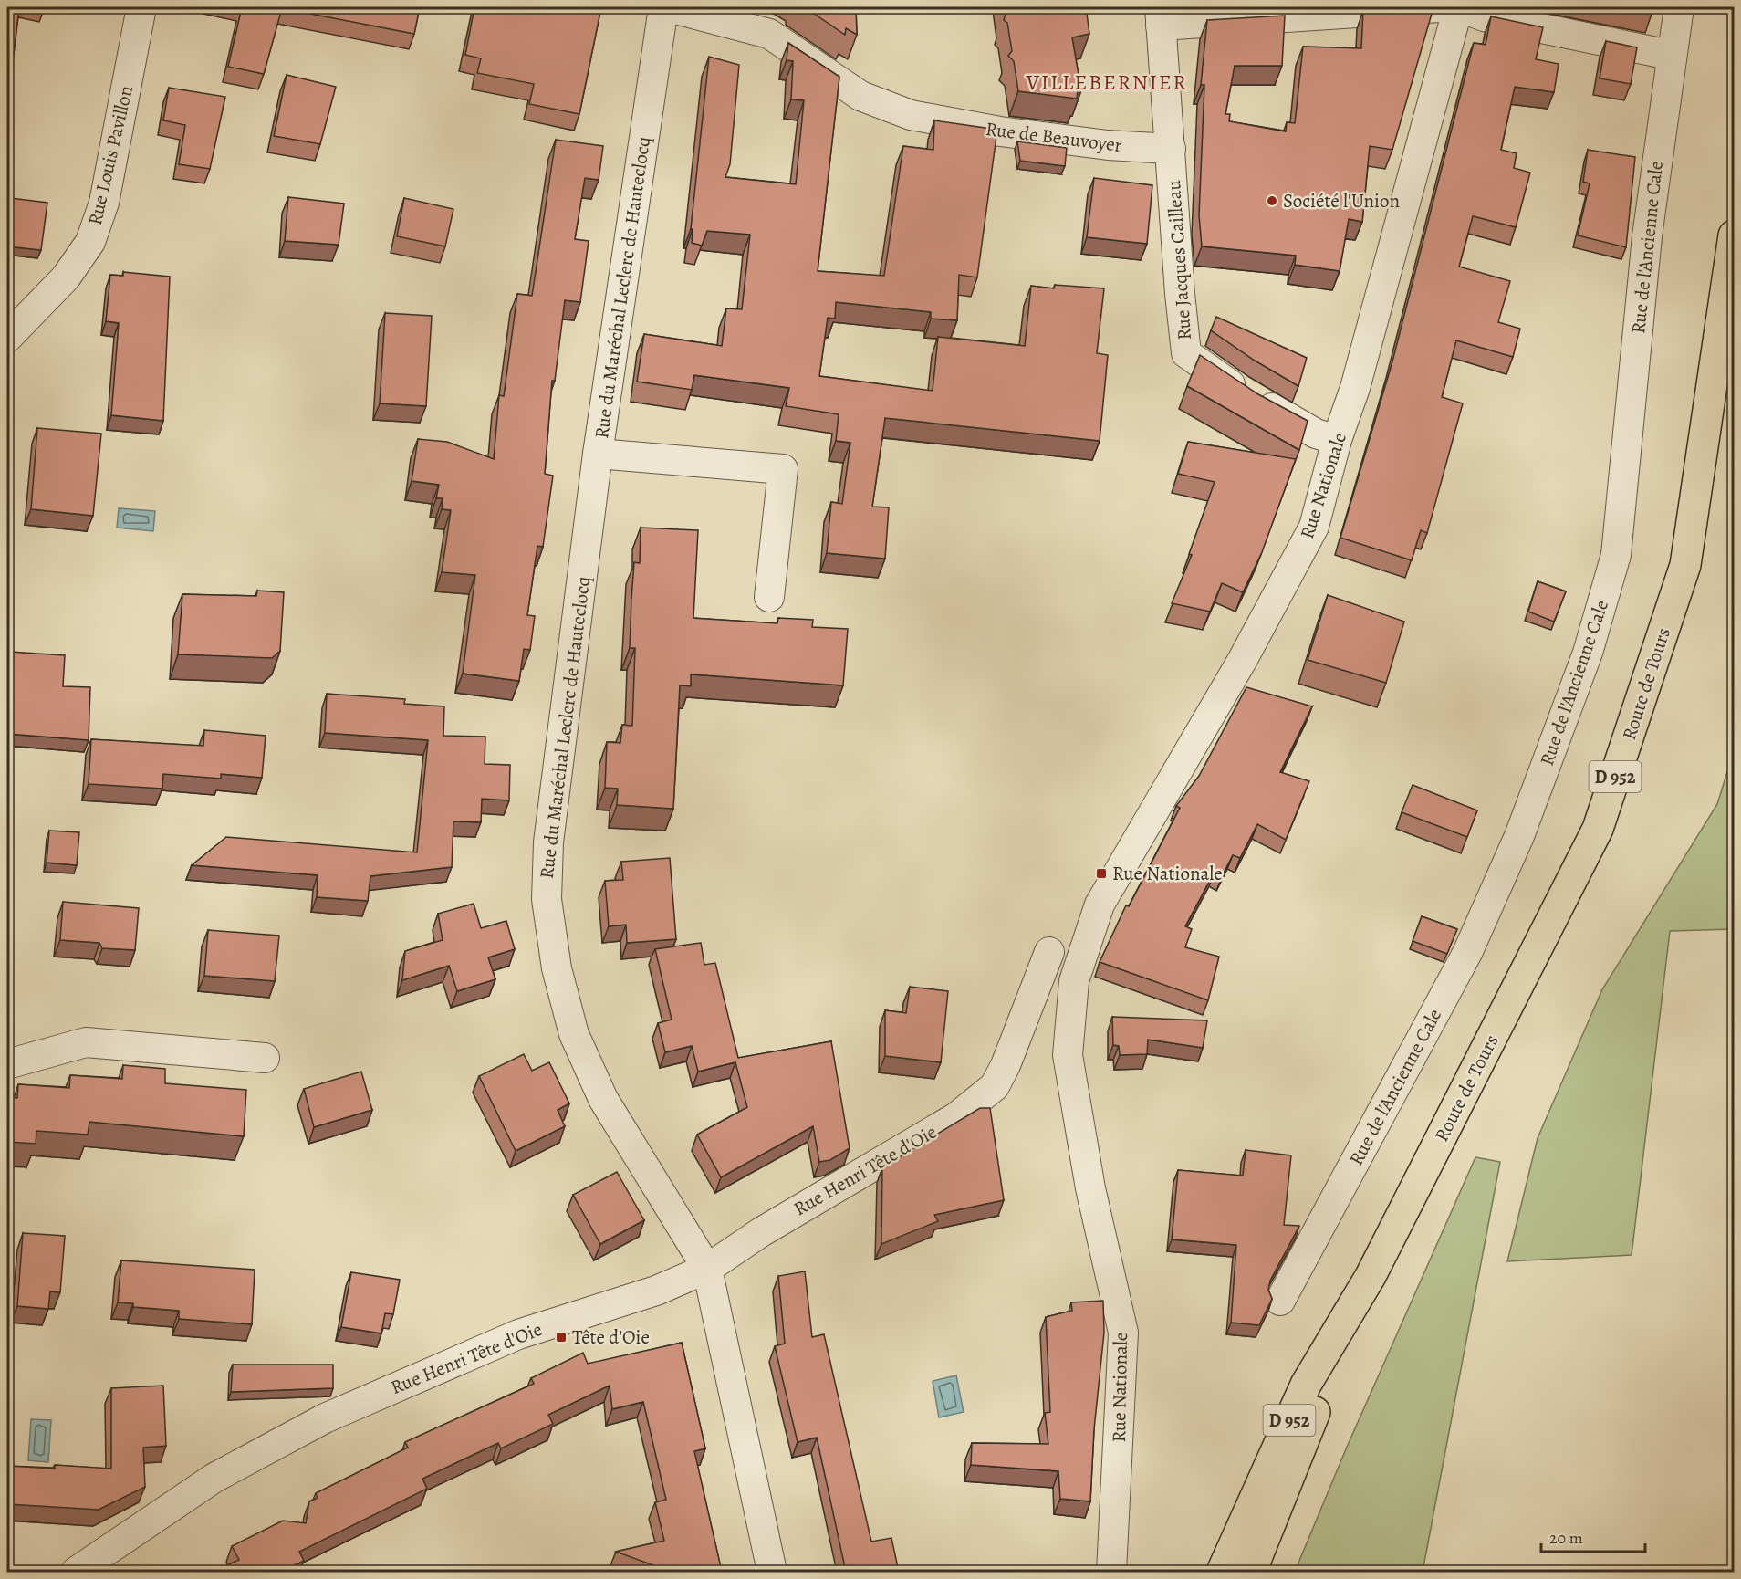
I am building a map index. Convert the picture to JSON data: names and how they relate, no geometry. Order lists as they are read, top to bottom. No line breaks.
{"streets":{"main road":["Route de Tours","D 952"],"street":["Rue de Beauvoyer","Rue Louis Pavillon","Rue de l'Ancienne Cale","Rue Jacques Cailleau","Rue du Maréchal Leclerc de Hauteclocq","Rue Nationale","Rue Henri Tête d'Oie"]},"crossings":[["Rue de Beauvoyer","Rue Jacques Cailleau"],["Rue Jacques Cailleau","Rue Nationale"],["Rue du Maréchal Leclerc de Hauteclocq","Rue Henri Tête d'Oie"]],"districts":["VILLEBERNIER"],"places":{"other":["Société l'Union"],"transit":["Rue Nationale","Tête d'Oie"]},"scale_bar":"20 m"}
